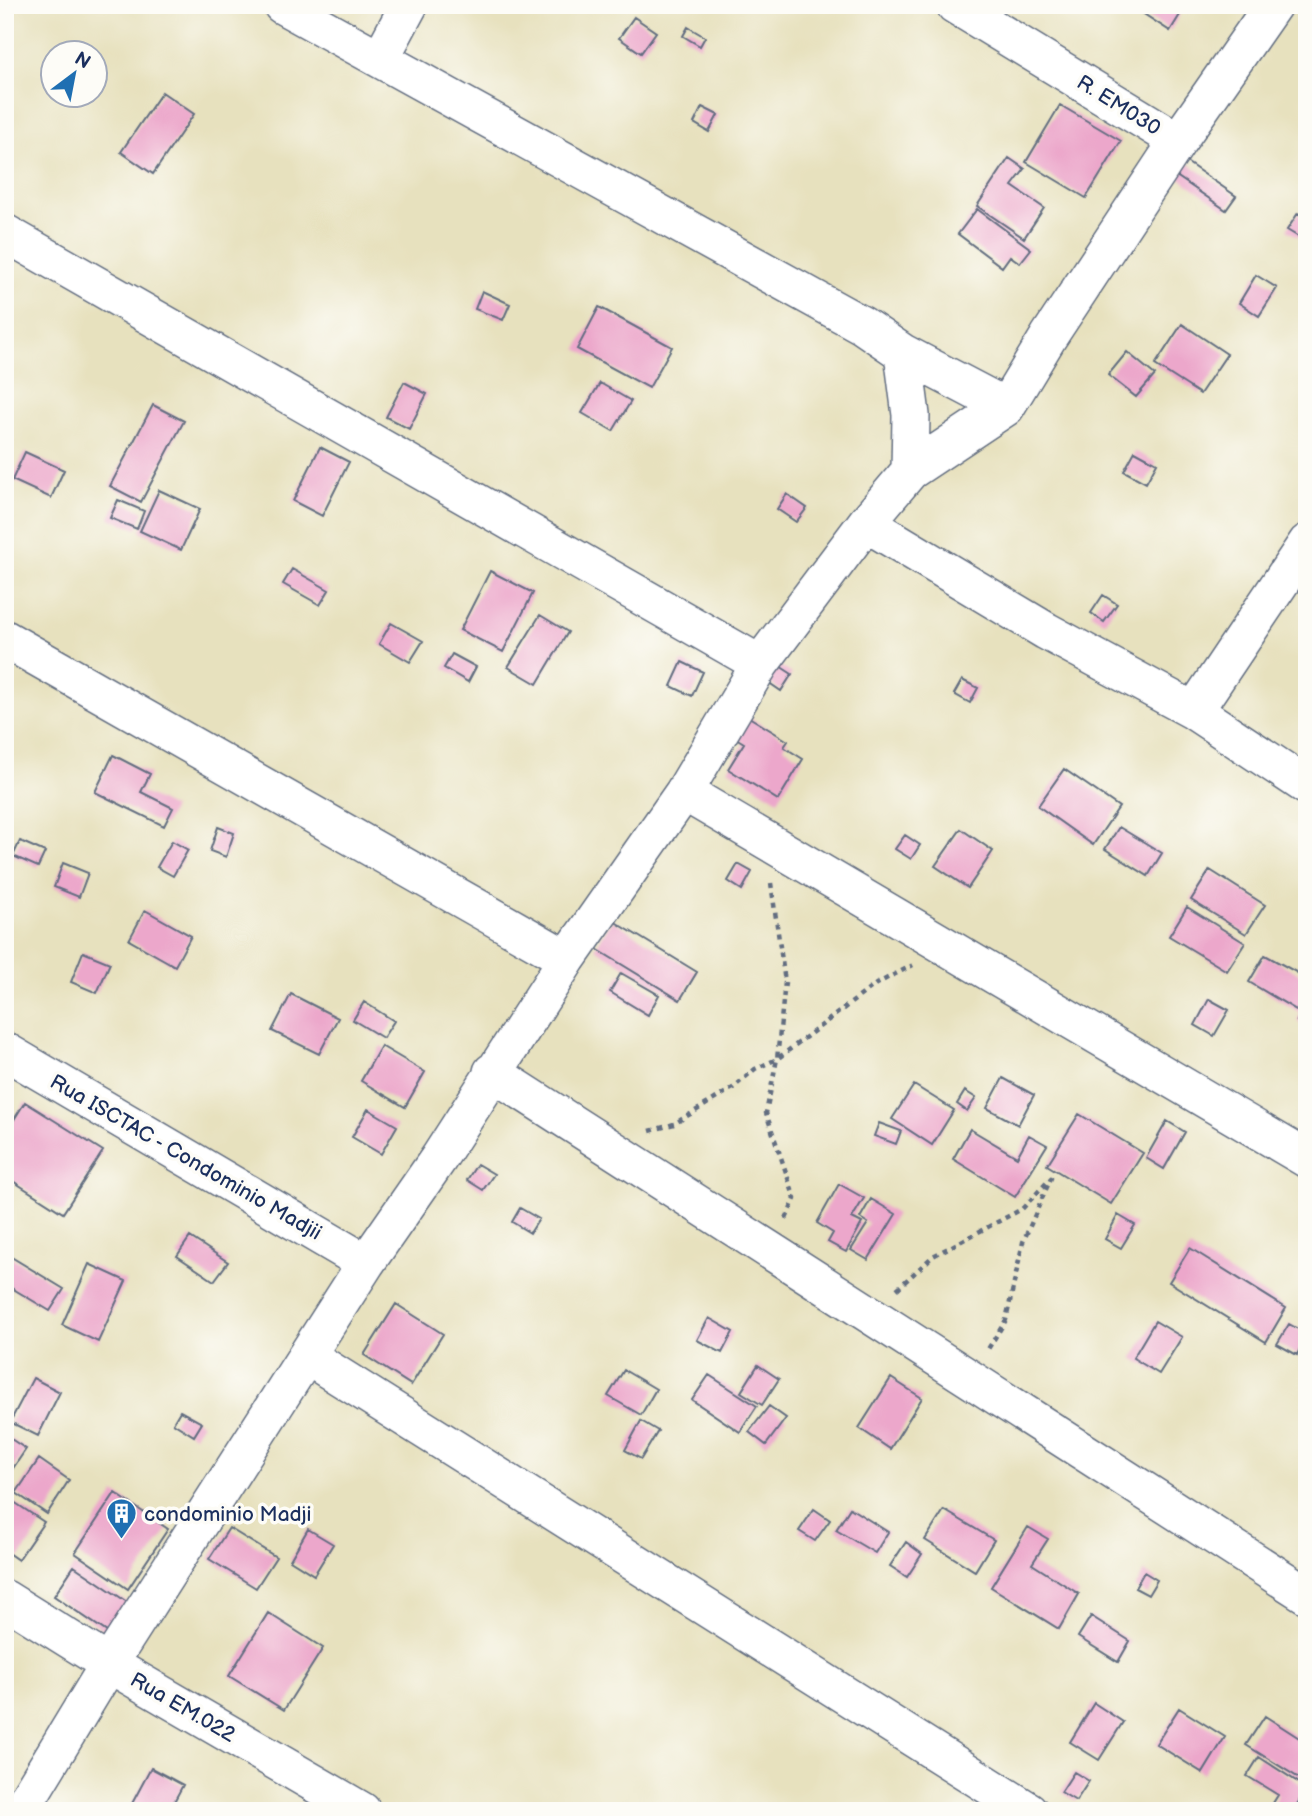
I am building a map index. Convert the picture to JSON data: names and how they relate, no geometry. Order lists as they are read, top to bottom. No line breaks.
{"streets":{"street":["R. EM030","Rua ISCTAC - Condominio Madjii","Rua EM.022"]},"places":{"building":["condominio Madji"]},"north":"top right"}
